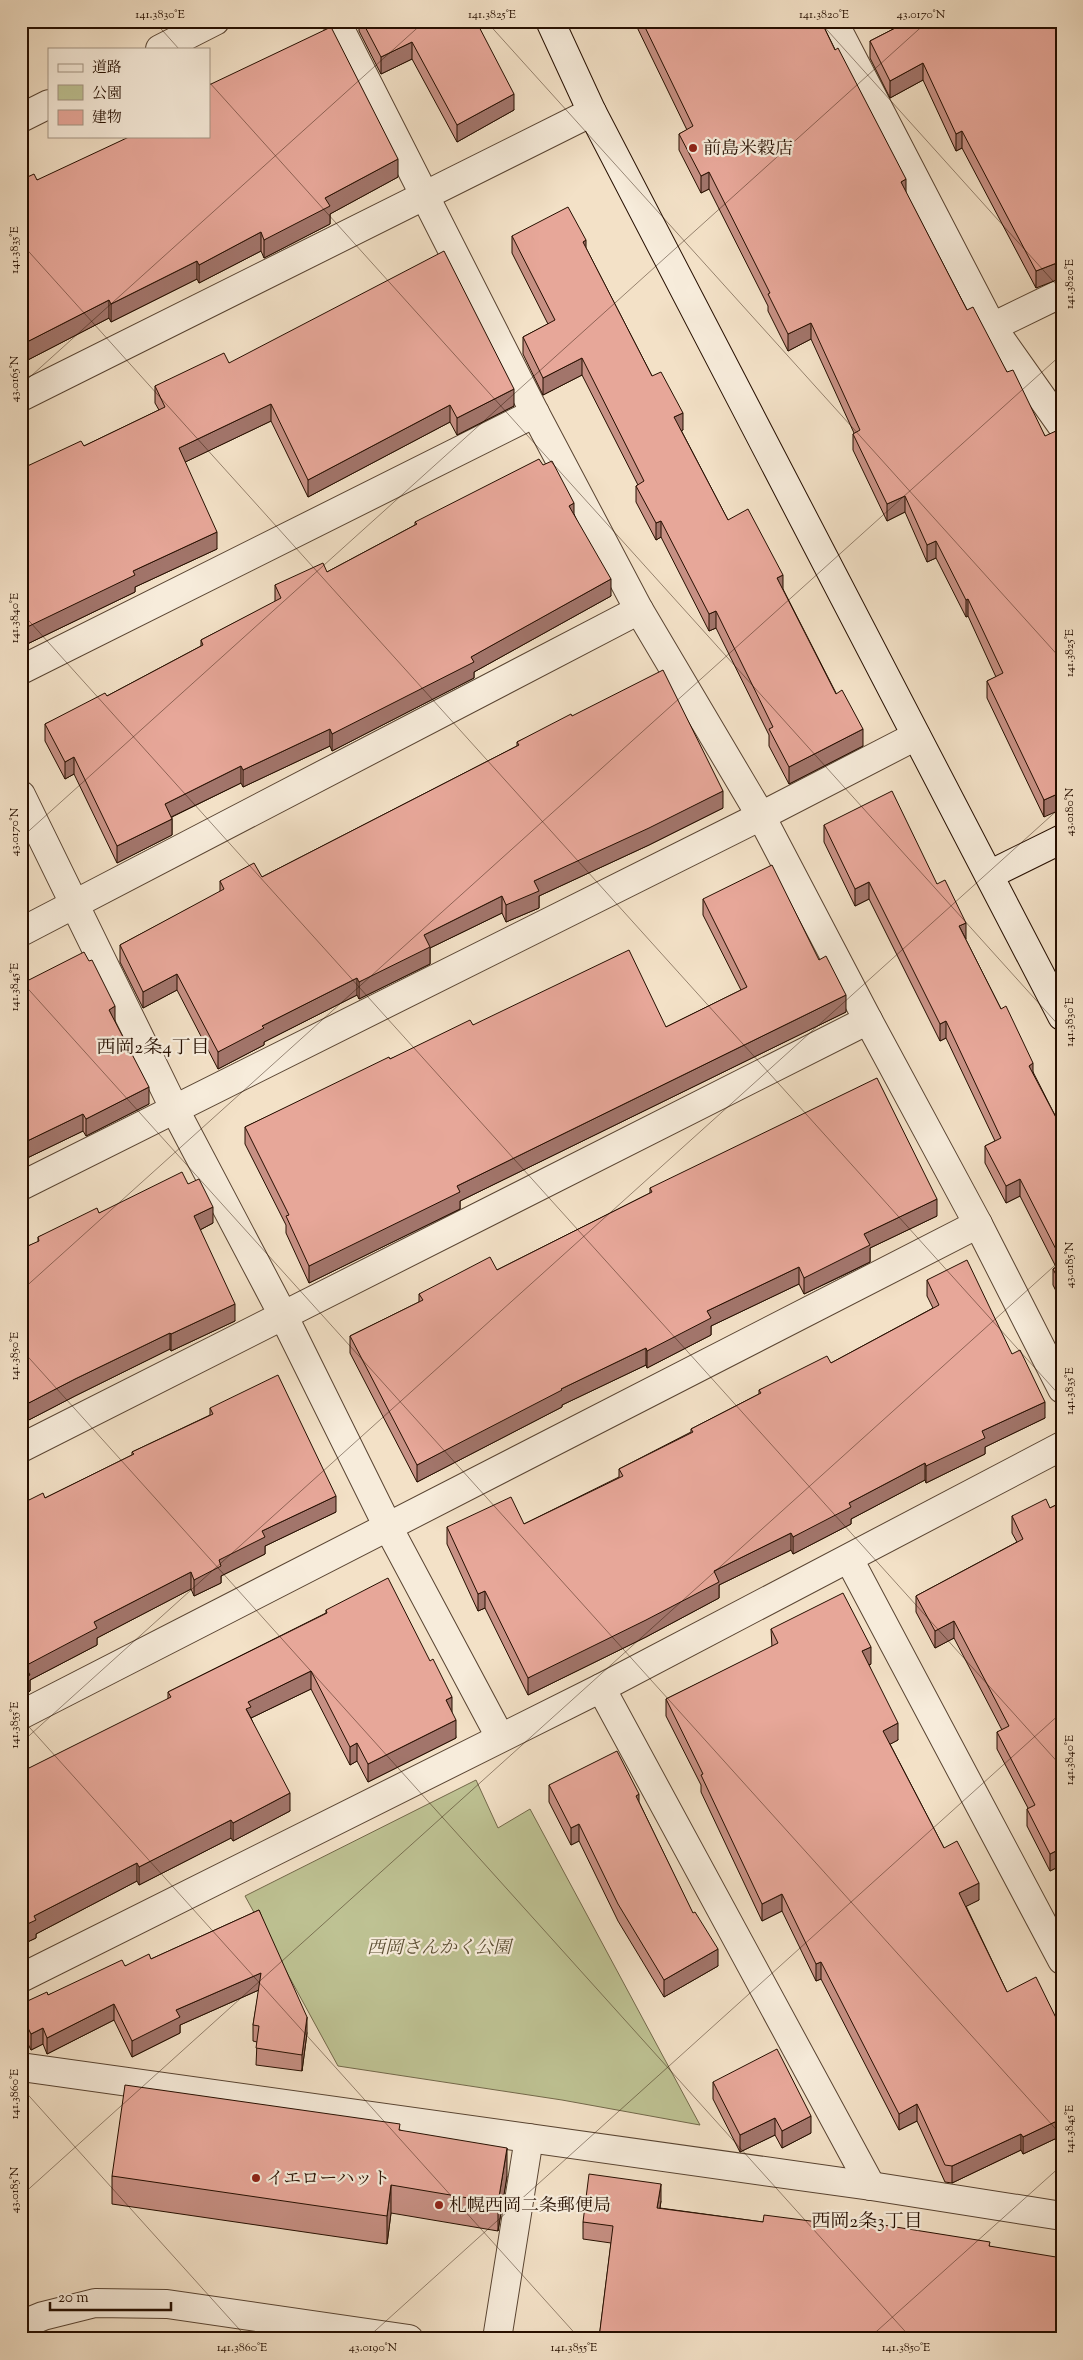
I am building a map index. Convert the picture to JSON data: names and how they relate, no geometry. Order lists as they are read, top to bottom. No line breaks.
{"districts":["西岡2条4丁目","西岡2条3丁目"],"parks":["西岡さんかく公園"],"places":["前島米穀店","イエローハット","札幌西岡二条郵便局"],"legend":["道路","公園","建物"],"scale_bar":"20 m","coordinates":["141.3830°E","141.3825°E","141.3820°E","43.0170°N","141.3835°E","43.0165°N","141.3840°E","43.0180°N","141.3845°E","43.0185°N","141.3850°E","141.3855°E","141.3860°E","43.0190°N"]}
